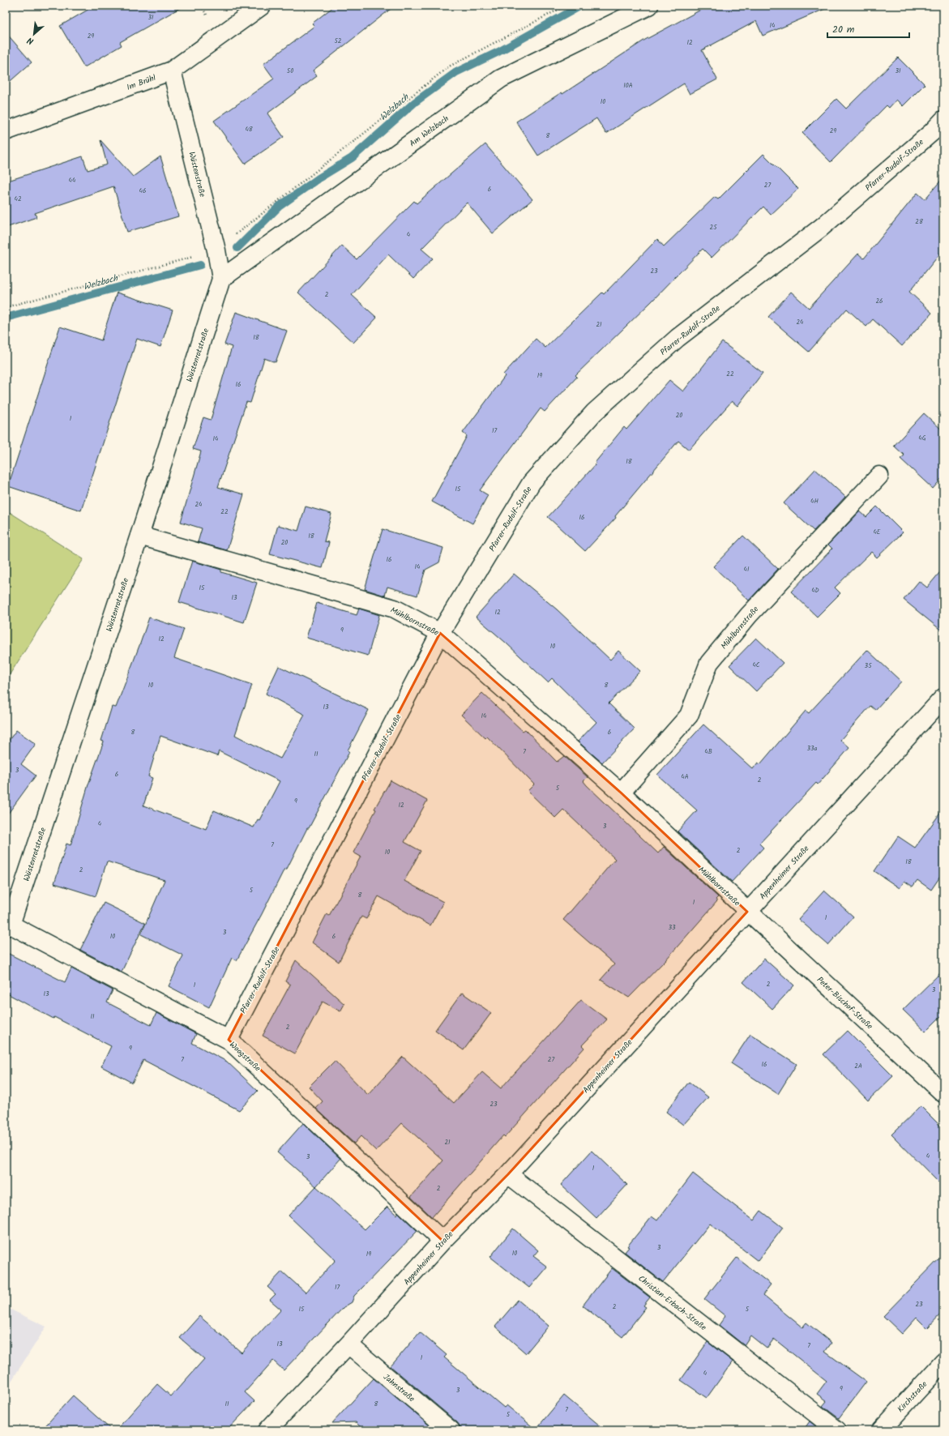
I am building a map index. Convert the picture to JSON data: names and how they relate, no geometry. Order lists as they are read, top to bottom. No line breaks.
{"streets":{"street":["Im Brühl","Am Welzbach","Pfarrer-Rudolf-Straße","Wüstenstraße","Wüstenrotstraße","Mühlbornstraße","Appenheimer Straße","Peter-Bischof-Straße","Woogstraße","Christian-Erbach-Straße","Jahnstraße","Kirchstraße"]},"crossings":[["Im Brühl","Wüstenstraße"],["Am Welzbach","Wüstenstraße"],["Am Welzbach","Wüstenrotstraße"],["Pfarrer-Rudolf-Straße","Mühlbornstraße"],["Pfarrer-Rudolf-Straße","Woogstraße"],["Wüstenstraße","Wüstenrotstraße"],["Wüstenrotstraße","Mühlbornstraße"],["Wüstenrotstraße","Woogstraße"],["Mühlbornstraße","Appenheimer Straße"],["Mühlbornstraße","Peter-Bischof-Straße"],["Appenheimer Straße","Peter-Bischof-Straße"],["Appenheimer Straße","Woogstraße"],["Appenheimer Straße","Christian-Erbach-Straße"],["Appenheimer Straße","Jahnstraße"]],"water":["Welzbach"],"house_numbers":["31","14","29","52","12","50","31","10A","10","48","29","8","44","27","6","46","42","28","25","4","23","2","26","24","21","18","22","19","16","20","1","17","4G","14","18","15","4H","24","22","16","4E","18","20","16","14","4I","15","4D","13","12","9","12","10","4C","35","10","8","13","14","8","6","33a","7","4B","11","3","6","4A","2","5","9","12","4","3","7","2","10","18","2","5","8","1","1","33","3","10","6","2","1","3","13","11","2","9","7","27","16","2A","23","21","4","3","1","2","3","10","19","17","23","2","15","5","13","7","1","4","9","3","11","8","7","5"],"scale_bar":"20 m","north":"bottom left"}
